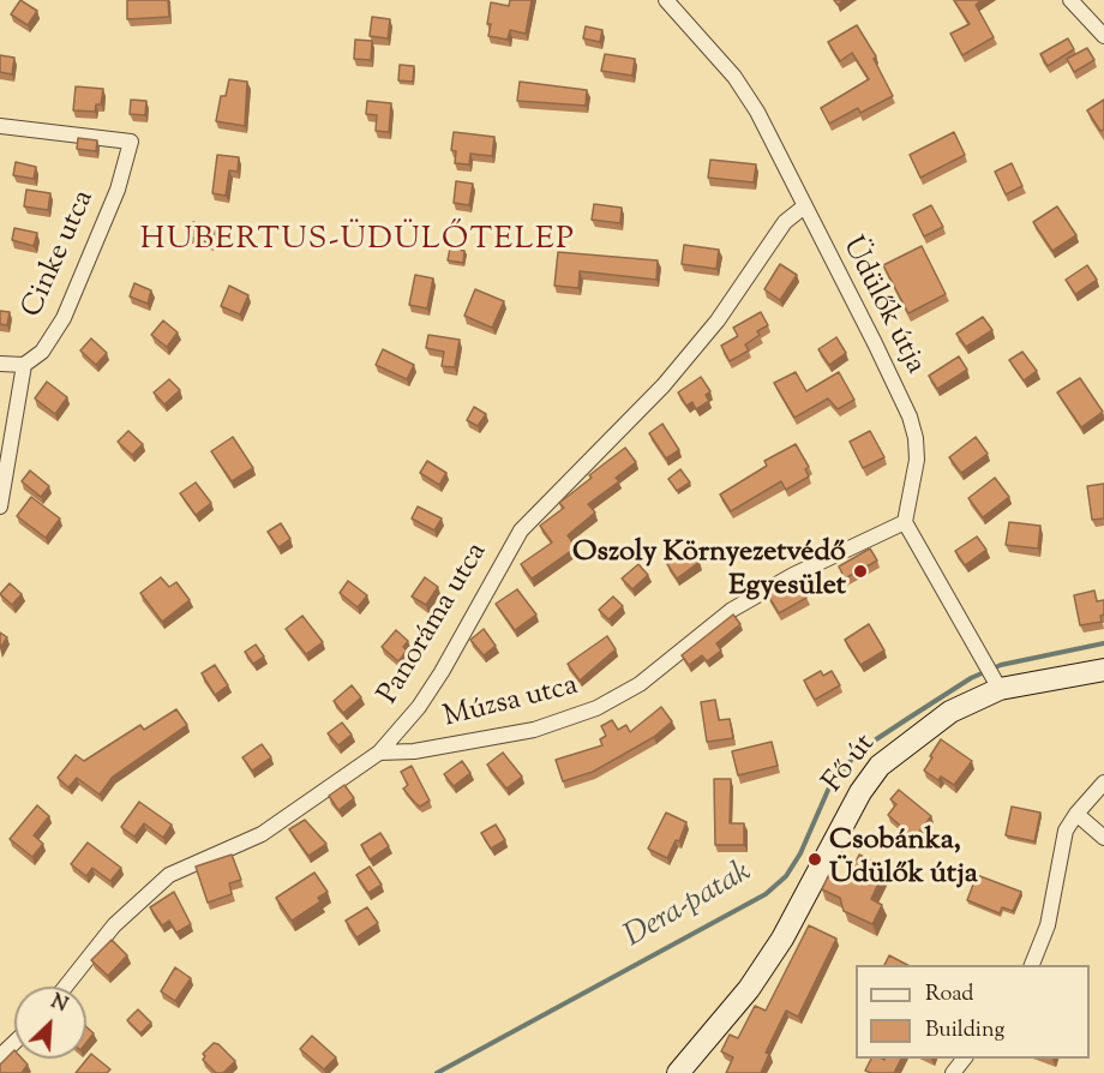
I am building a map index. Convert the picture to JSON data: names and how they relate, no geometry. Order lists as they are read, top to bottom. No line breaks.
{"streets":{"main road":["Fő út"],"street":["Cinke utca","Üdülők útja","Panoráma utca","Múzsa utca"]},"crossings":[["Üdülők útja","Panoráma utca"],["Üdülők útja","Múzsa utca"],["Panoráma utca","Múzsa utca"]],"districts":["HUBERTUS-ÜDÜLŐTELEP"],"water":["Dera-patak"],"places":["Oszoly Környezetvédő Egyesület","Csobánka, Üdülők útja"],"legend":["Road","Building"],"north":"top right"}
